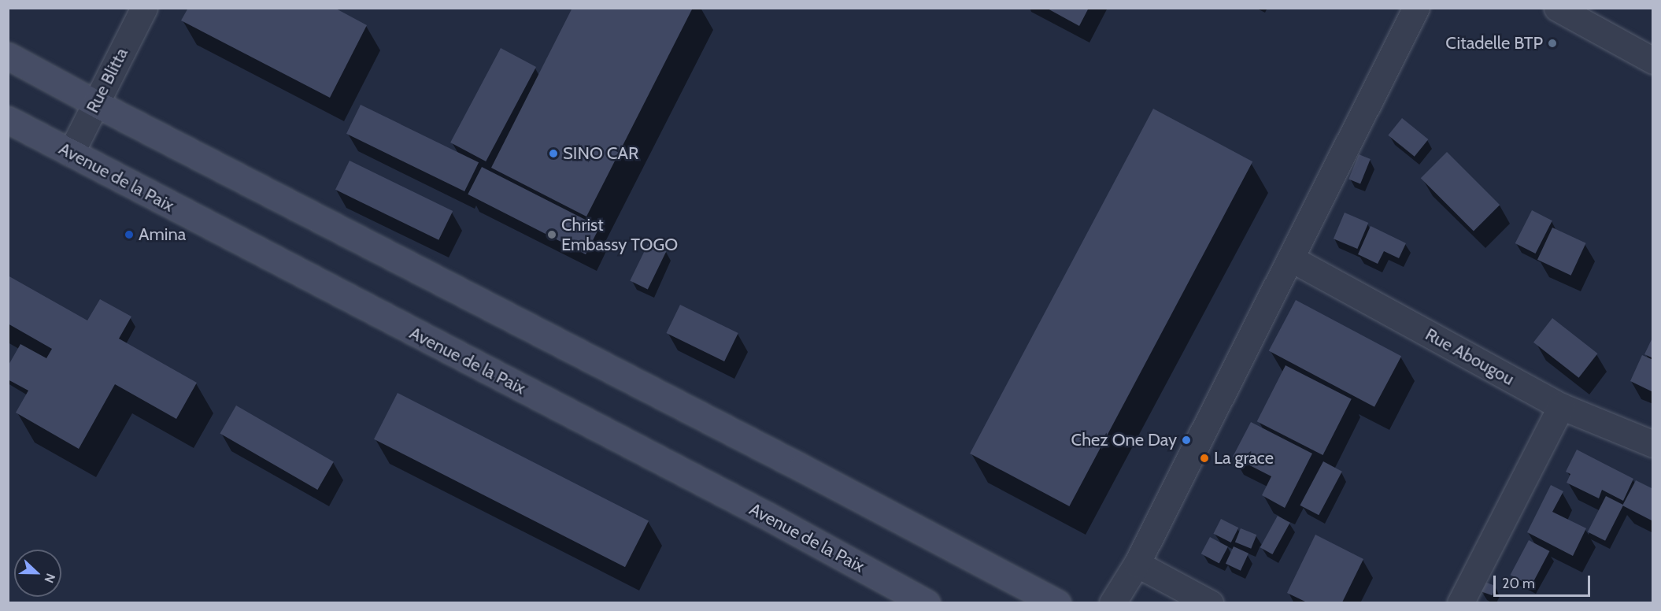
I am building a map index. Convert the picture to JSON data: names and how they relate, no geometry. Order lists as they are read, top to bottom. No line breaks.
{"streets":{"main road":["Avenue de la Paix"],"street":["Rue Blitta","Rue Abougou"]},"crossings":[["Rue Blitta","Avenue de la Paix"]],"places":["Citadelle BTP","SINO CAR","Amina","Christ Embassy TOGO","Chez One Day","La grace"],"scale_bar":"20 m","north":"right"}
